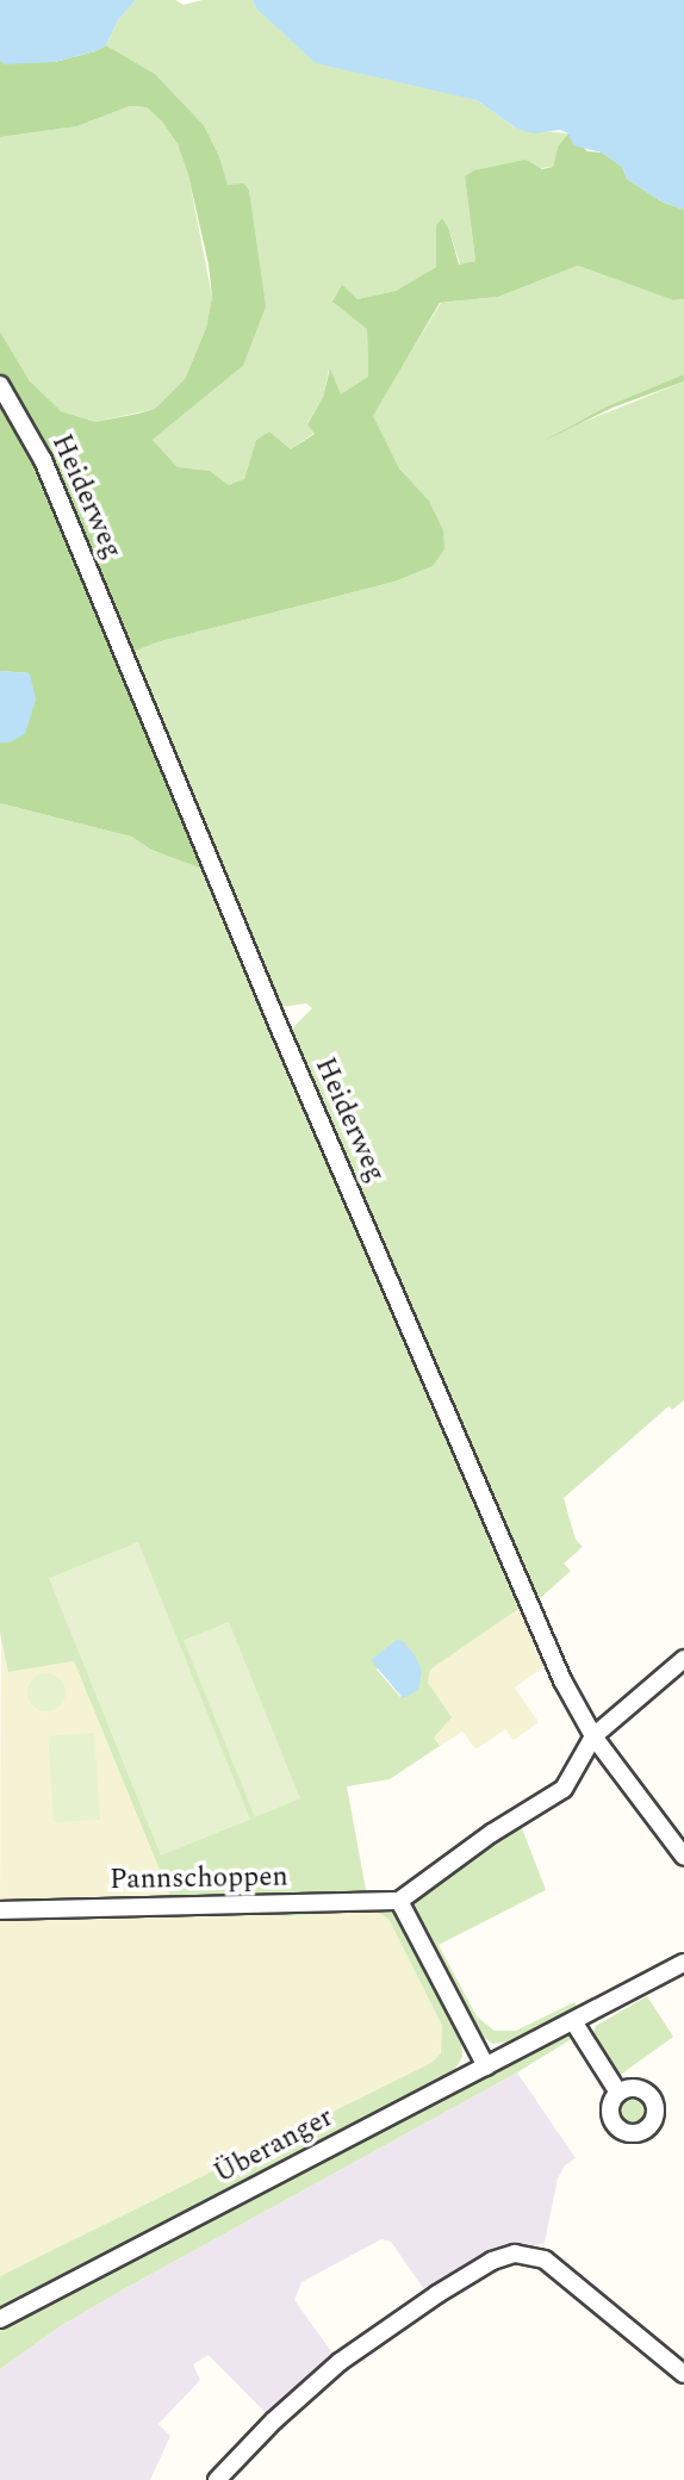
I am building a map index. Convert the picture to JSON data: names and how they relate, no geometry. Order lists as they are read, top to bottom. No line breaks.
{"streets":{"street":["Heiderweg","Pannschoppen","Überanger"]}}
